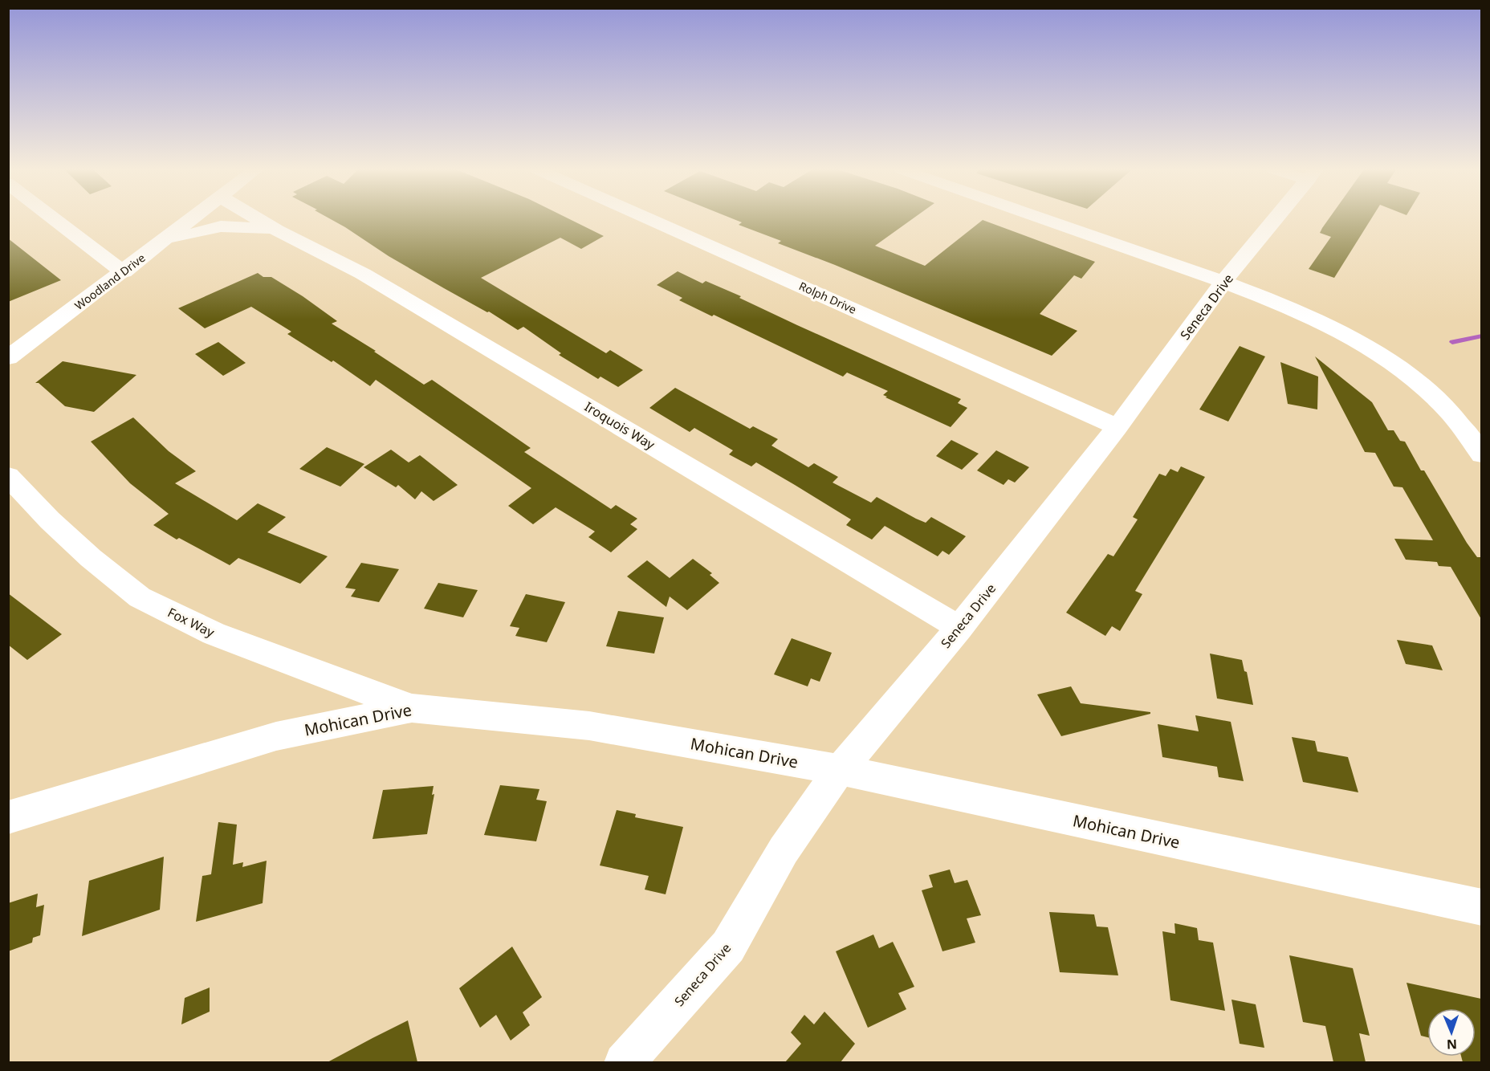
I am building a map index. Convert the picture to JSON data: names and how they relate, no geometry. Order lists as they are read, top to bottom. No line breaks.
{"streets":{"street":["Woodland Drive","Rolph Drive","Seneca Drive","Iroquois Way","Fox Way","Mohican Drive"]},"crossings":[["Woodland Drive","Iroquois Way"],["Rolph Drive","Seneca Drive"],["Seneca Drive","Iroquois Way"],["Seneca Drive","Mohican Drive"],["Fox Way","Mohican Drive"]],"north":"bottom"}
